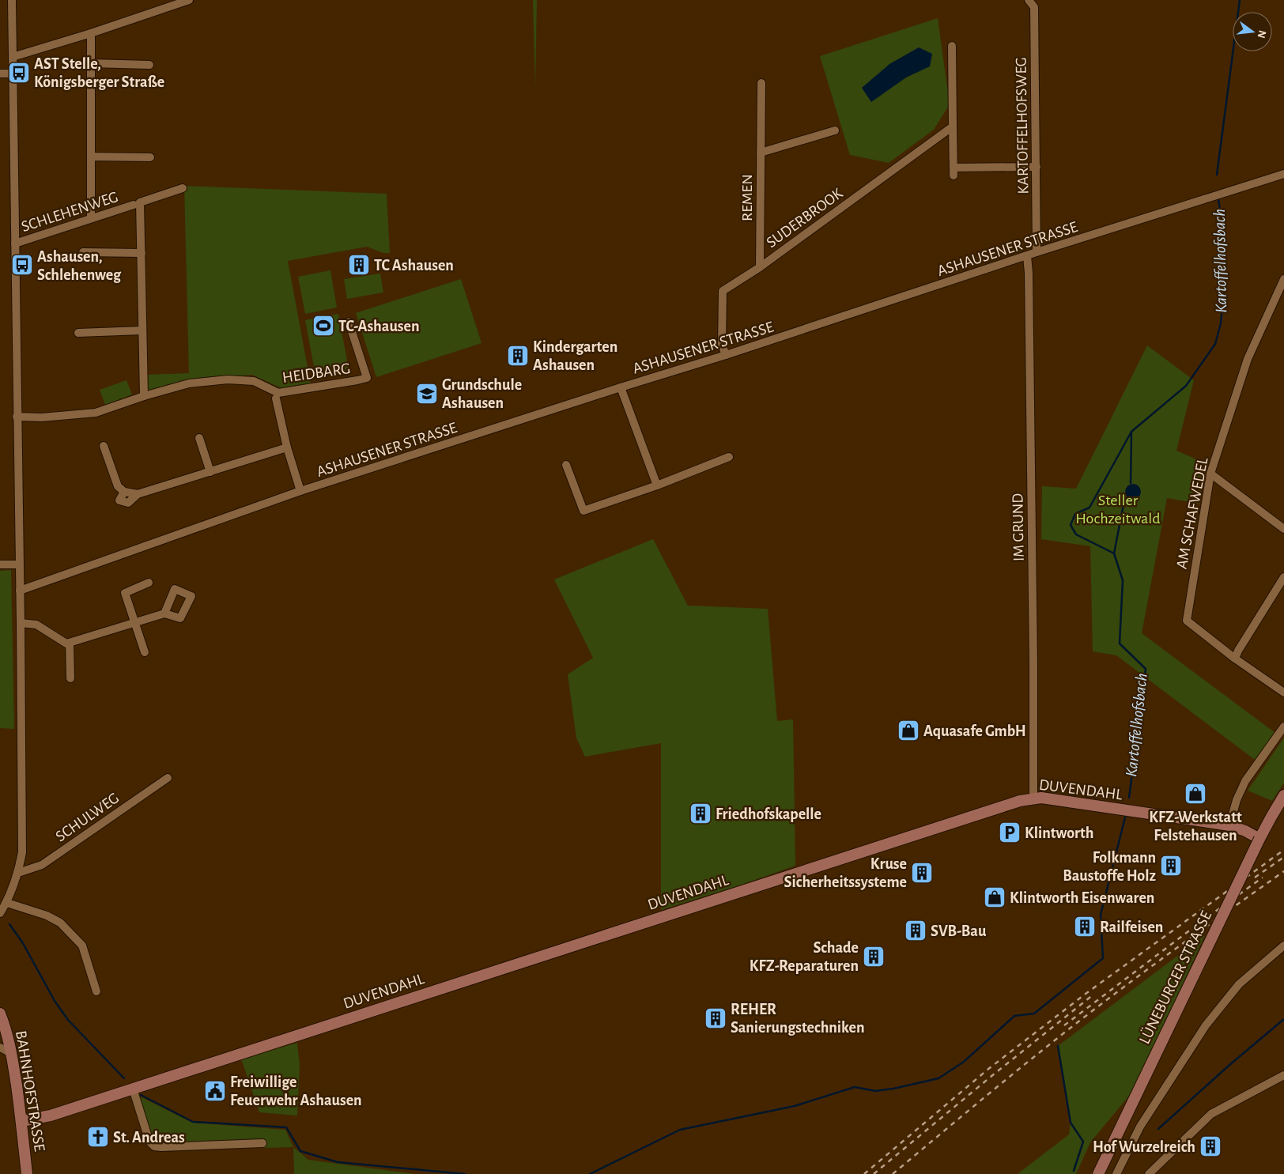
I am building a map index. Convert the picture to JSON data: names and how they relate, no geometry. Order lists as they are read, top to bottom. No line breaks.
{"streets":{"street":["KARTOFFELHOFSWEG","REMEN","SCHLEHENWEG","SUDERBROOK","ASHAUSENER STRASSE","HEIDBARG","AM SCHAFWEDEL","IM GRUND","DUVENDAHL","SCHULWEG","LÜNEBURGER STRASSE","BAHNHOFSTRASSE"]},"crossings":[["KARTOFFELHOFSWEG","ASHAUSENER STRASSE"],["REMEN","SUDERBROOK"],["SUDERBROOK","ASHAUSENER STRASSE"],["ASHAUSENER STRASSE","IM GRUND"],["IM GRUND","DUVENDAHL"],["DUVENDAHL","LÜNEBURGER STRASSE"],["DUVENDAHL","BAHNHOFSTRASSE"]],"water":["Kartoffelhofsbach"],"parks":["Steller Hochzeitwald"],"places":{"bus stop":["AST Stelle, Königsberger Straße","Ashausen, Schlehenweg"],"building":["TC Ashausen","Kindergarten Ashausen","Friedhofskapelle","Folkmann Baustoffe Holz","Kruse Sicherheitssysteme","Railfeisen","SVB-Bau","Schade KFZ-Reparaturen","REHER Sanierungstechniken","Hof Wurzelreich"],"sports":["TC-Ashausen"],"school or university":["Grundschule Ashausen"],"shop":["Aquasafe GmbH","KFZ-Werkstatt Felstehausen","Klintworth Eisenwaren"],"parking":["Klintworth"],"public building":["Freiwillige Feuerwehr Ashausen"],"church":["St. Andreas"]},"north":"right"}
